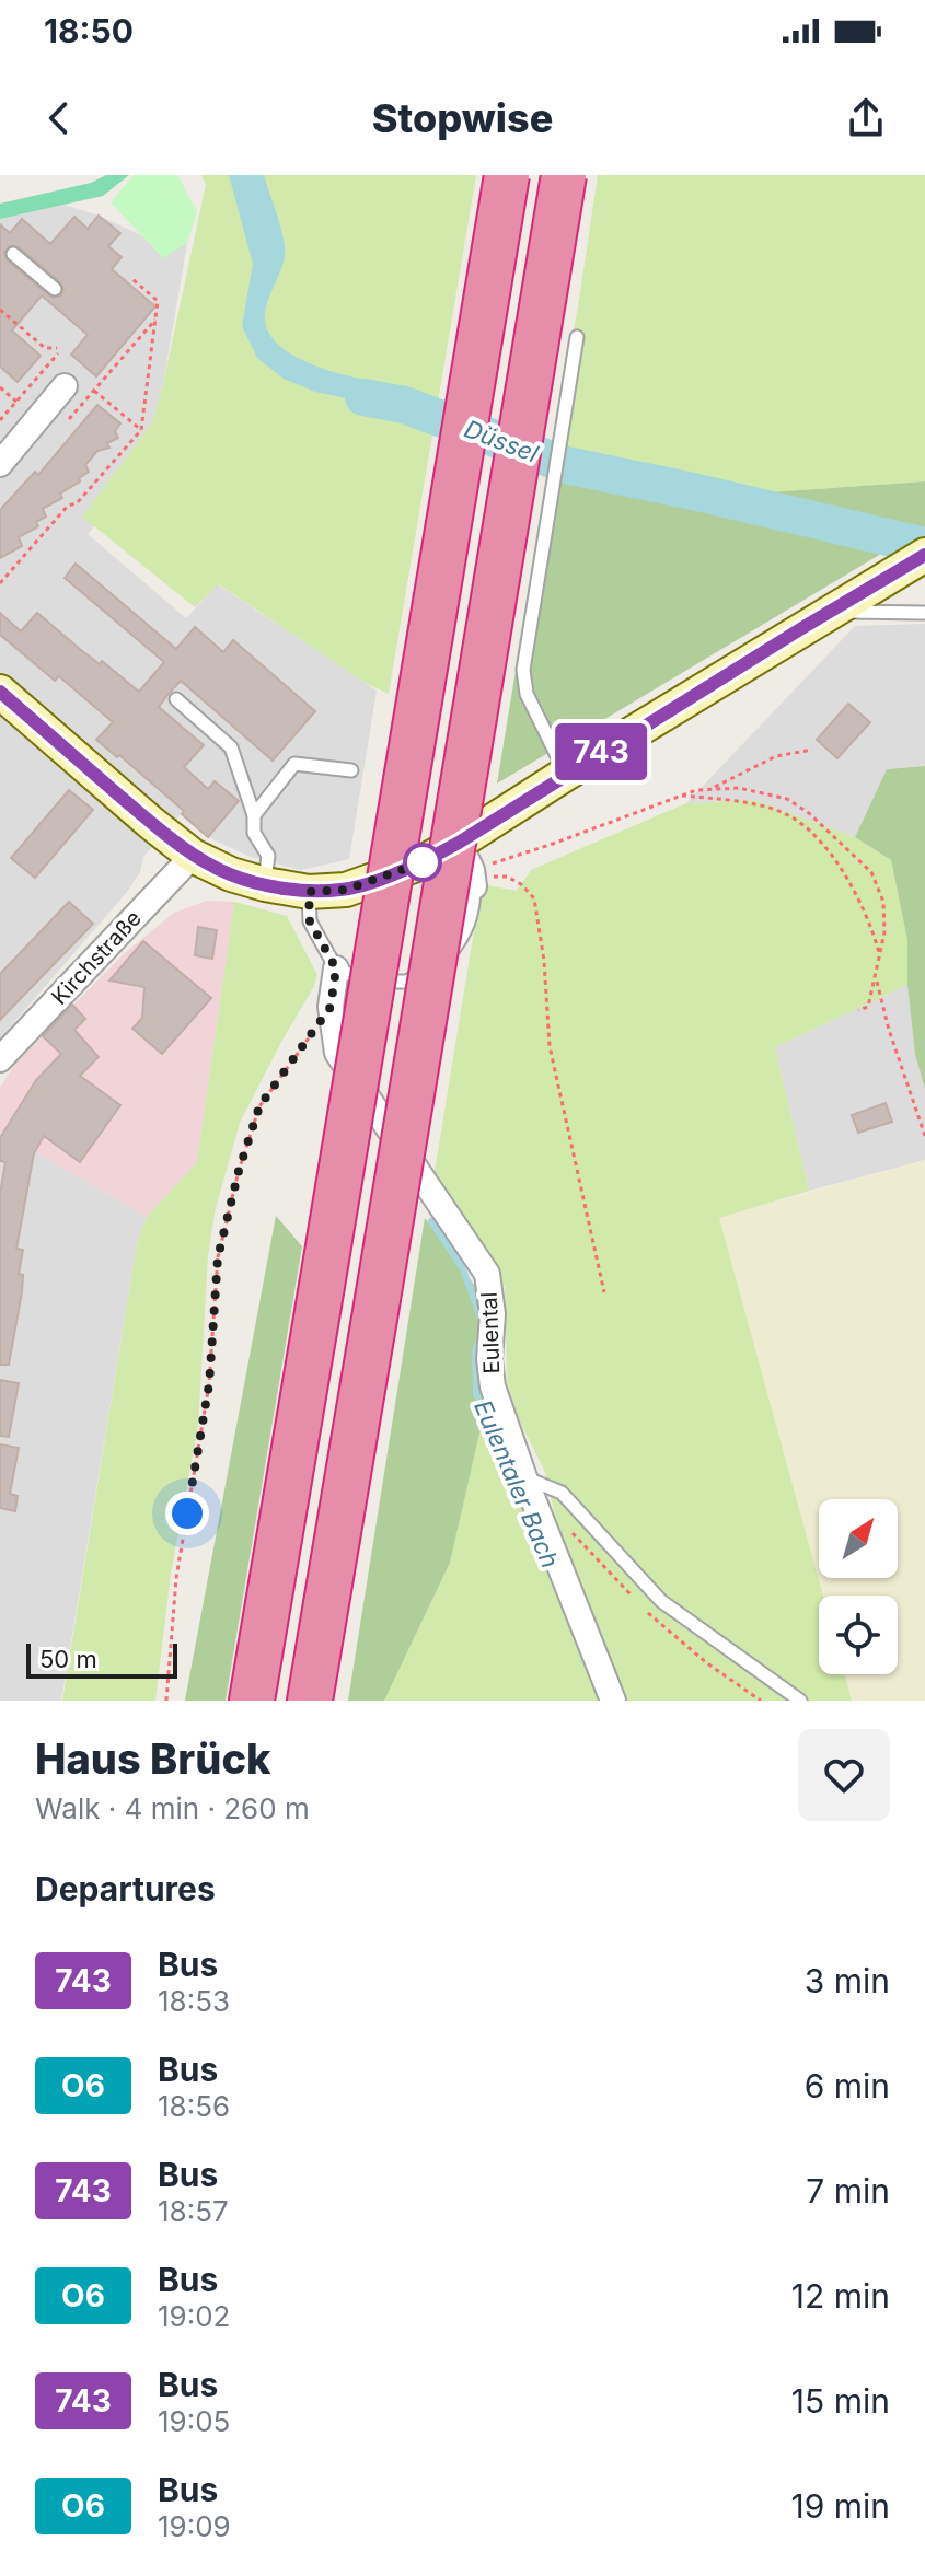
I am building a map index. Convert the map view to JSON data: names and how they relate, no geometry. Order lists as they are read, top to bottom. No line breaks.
{"streets":{"street":["Kirchstraße","Eulental"]},"water":["Düssel","Eulentaler Bach"],"lines":["bus line 743"],"scale_bar":"50 m","north":"top right","page":{"status":"18:50","header":"Stopwise","on_map":"743","scale":"50 m","heading":[["Haus Brück","Walk · 4 min · 260 m"],"Departures"],"list":[{"mark":"743","name":"Bus","note":"18:53","value":"3 min"},{"mark":"O6","name":"Bus","note":"18:56","value":"6 min"},{"mark":"743","name":"Bus","note":"18:57","value":"7 min"},{"mark":"O6","name":"Bus","note":"19:02","value":"12 min"},{"mark":"743","name":"Bus","note":"19:05","value":"15 min"},{"mark":"O6","name":"Bus","note":"19:09","value":"19 min"}]}}
